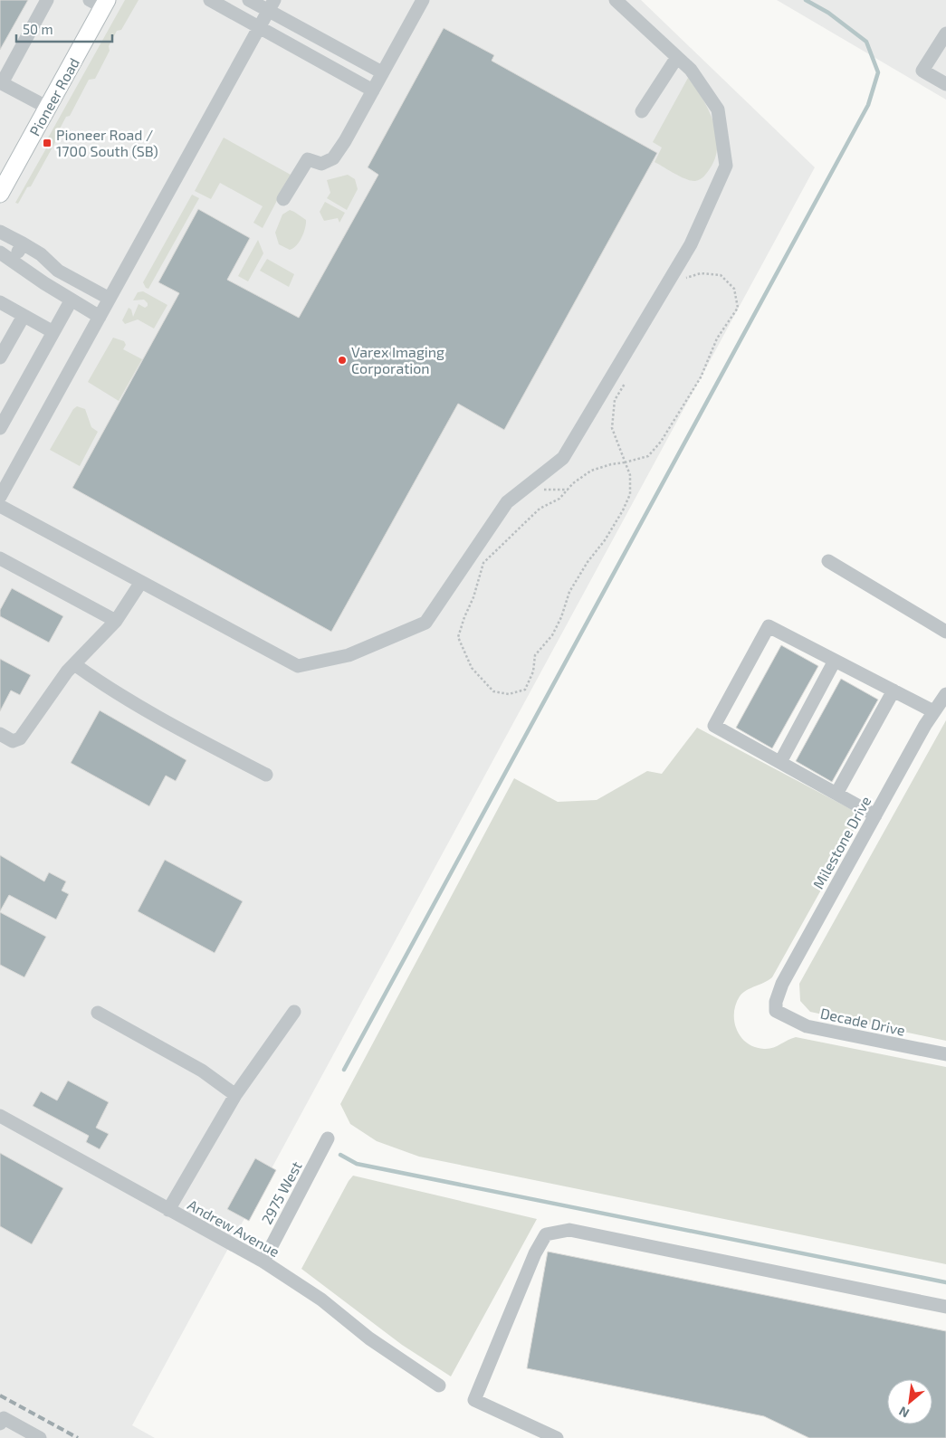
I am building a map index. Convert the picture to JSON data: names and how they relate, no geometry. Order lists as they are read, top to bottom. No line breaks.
{"streets":{"main road":["Pioneer Road"],"street":["Milestone Drive","Decade Drive","2975 West","Andrew Avenue"]},"crossings":[["Milestone Drive","Decade Drive"],["2975 West","Andrew Avenue"]],"places":{"transit":["Pioneer Road / 1700 South (SB)"],"other":["Varex Imaging Corporation"]},"scale_bar":"50 m","north":"bottom left"}
